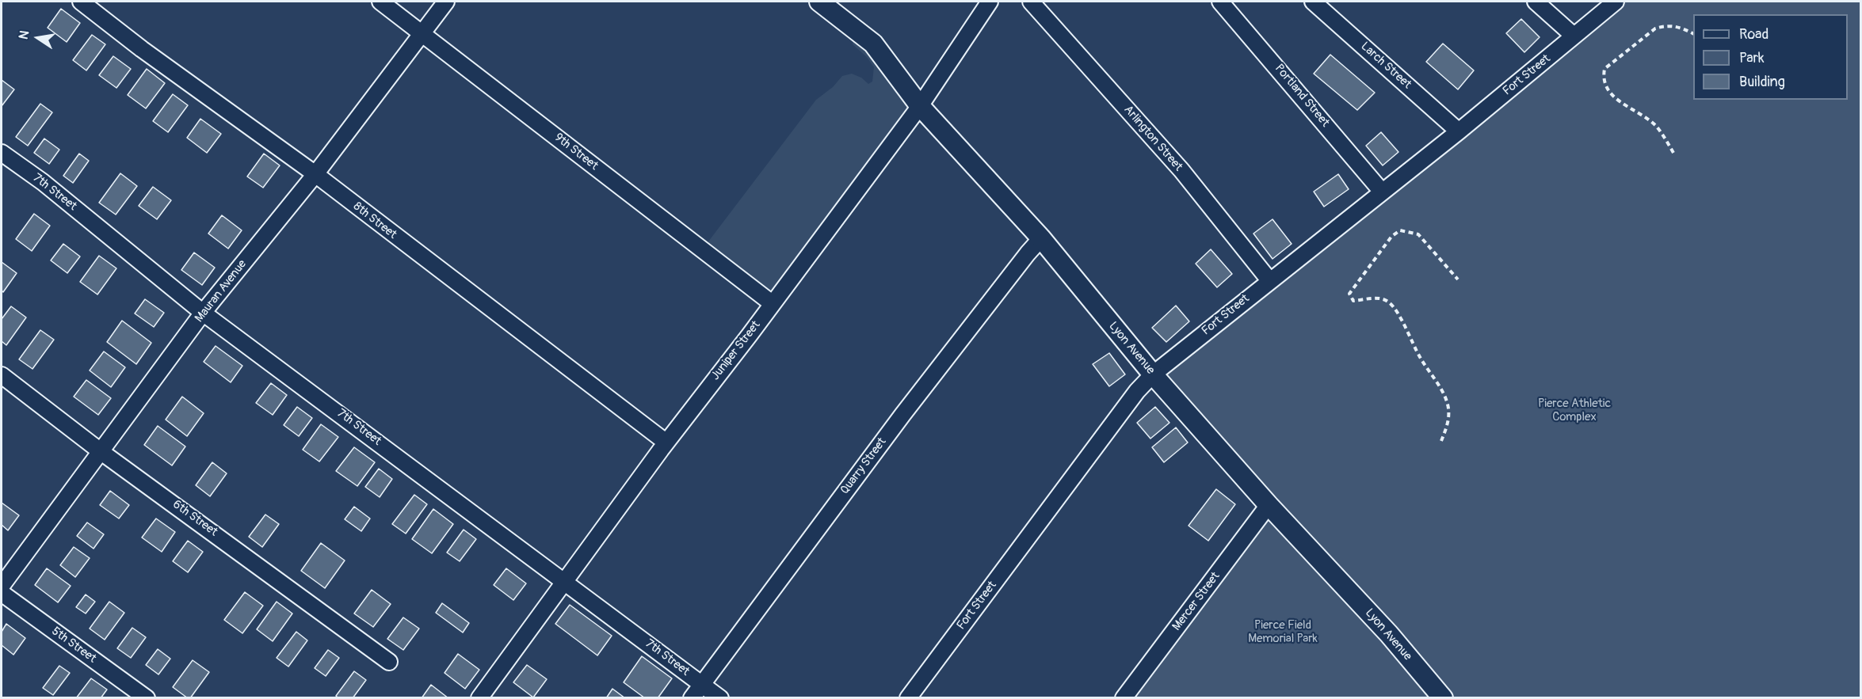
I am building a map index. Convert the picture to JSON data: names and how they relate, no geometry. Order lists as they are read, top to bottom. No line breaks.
{"streets":{"street":["Larch Street","Fort Street","Portland Street","Arlington Street","9th Street","7th Street","8th Street","Mauran Avenue","Lyon Avenue","Juniper Street","Quarry Street","6th Street","Mercer Street","5th Street"]},"crossings":[["Larch Street","Fort Street"],["Fort Street","Portland Street"],["Fort Street","Arlington Street"],["Fort Street","Lyon Avenue"],["9th Street","Mauran Avenue"],["9th Street","Juniper Street"],["7th Street","Mauran Avenue"],["7th Street","Juniper Street"],["7th Street","Quarry Street"],["8th Street","Mauran Avenue"],["8th Street","Juniper Street"],["Mauran Avenue","6th Street"],["Lyon Avenue","Juniper Street"],["Lyon Avenue","Quarry Street"],["Lyon Avenue","Mercer Street"]],"parks":["Pierce Athletic Complex","Pierce Field Memorial Park"],"legend":["Road","Park","Building"],"north":"left"}
